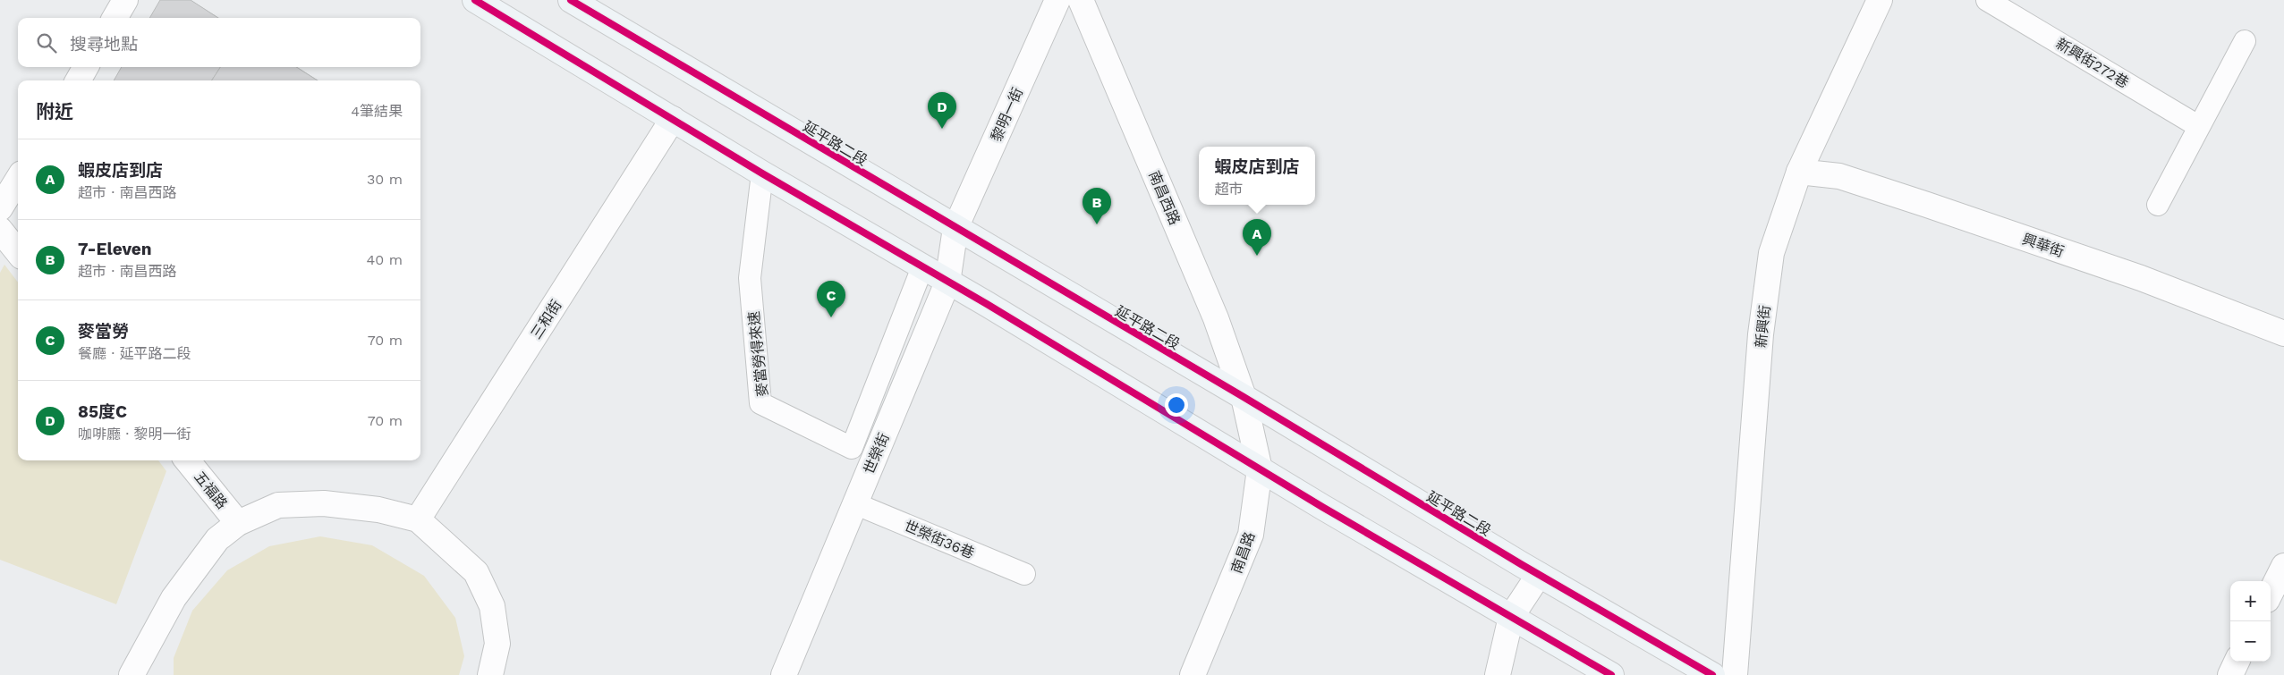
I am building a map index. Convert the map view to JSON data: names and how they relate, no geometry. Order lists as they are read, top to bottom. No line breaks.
{"streets":{"main road":["延平路二段"],"street":["黎明一街","南昌西路","興華街","三和街","新興街","世榮街","五福路","南昌路"],"lane":["新興街272巷","麥當勞得來速","世榮街36巷"]},"crossings":[["黎明一街","延平路二段"],["黎明一街","世榮街"],["延平路二段","南昌西路"],["延平路二段","世榮街"],["延平路二段","南昌路"],["南昌西路","南昌路"],["興華街","新興街"],["世榮街","世榮街36巷"]],"page":{"search":"搜尋地點","heading":["附近","4筆結果"],"pins":["D","B","A","C"],"list":[{"mark":"A","name":"蝦皮店到店","note":"超市 · 南昌西路","value":"30 m"},{"mark":"B","name":"7-Eleven","note":"超市 · 南昌西路","value":"40 m"},{"mark":"C","name":"麥當勞","note":"餐廳 · 延平路二段","value":"70 m"},{"mark":"D","name":"85度C","note":"咖啡廳 · 黎明一街","value":"70 m"}],"popup":["蝦皮店到店","超市"],"map_buttons":["+","−"]}}
